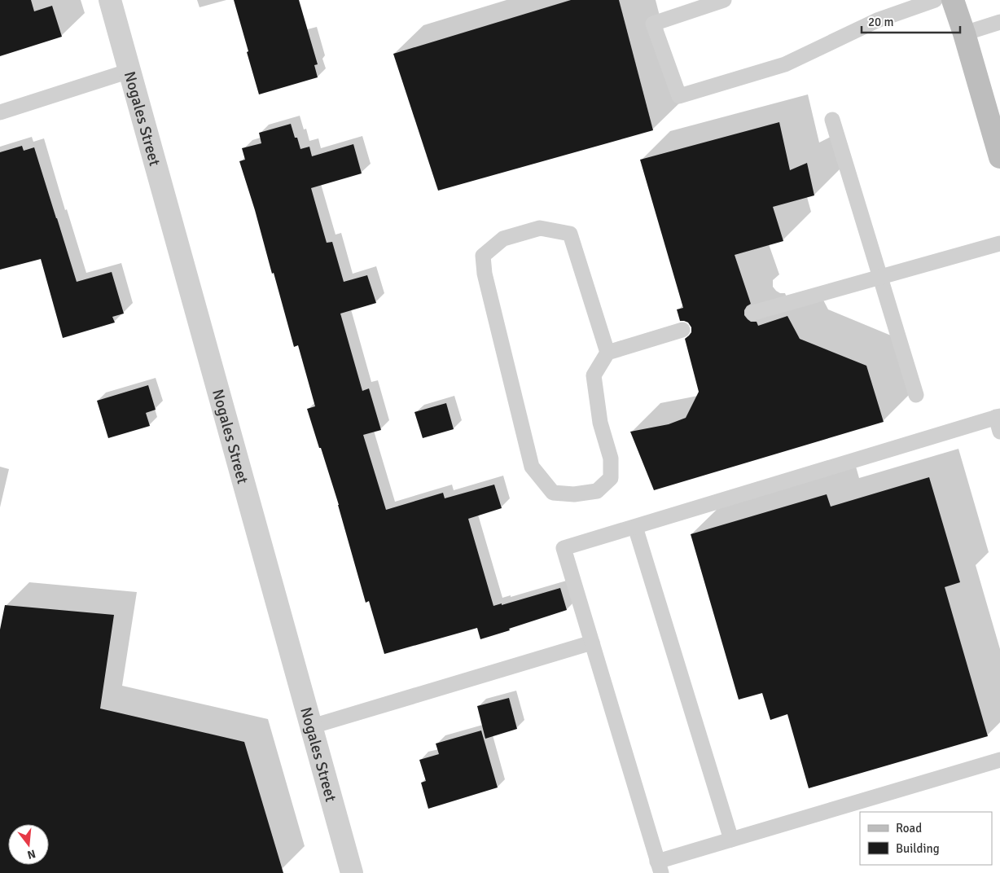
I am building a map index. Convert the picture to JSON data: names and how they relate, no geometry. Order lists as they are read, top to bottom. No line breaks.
{"streets":{"street":["Nogales Street"]},"legend":["Road","Building"],"scale_bar":"20 m","north":"bottom"}
